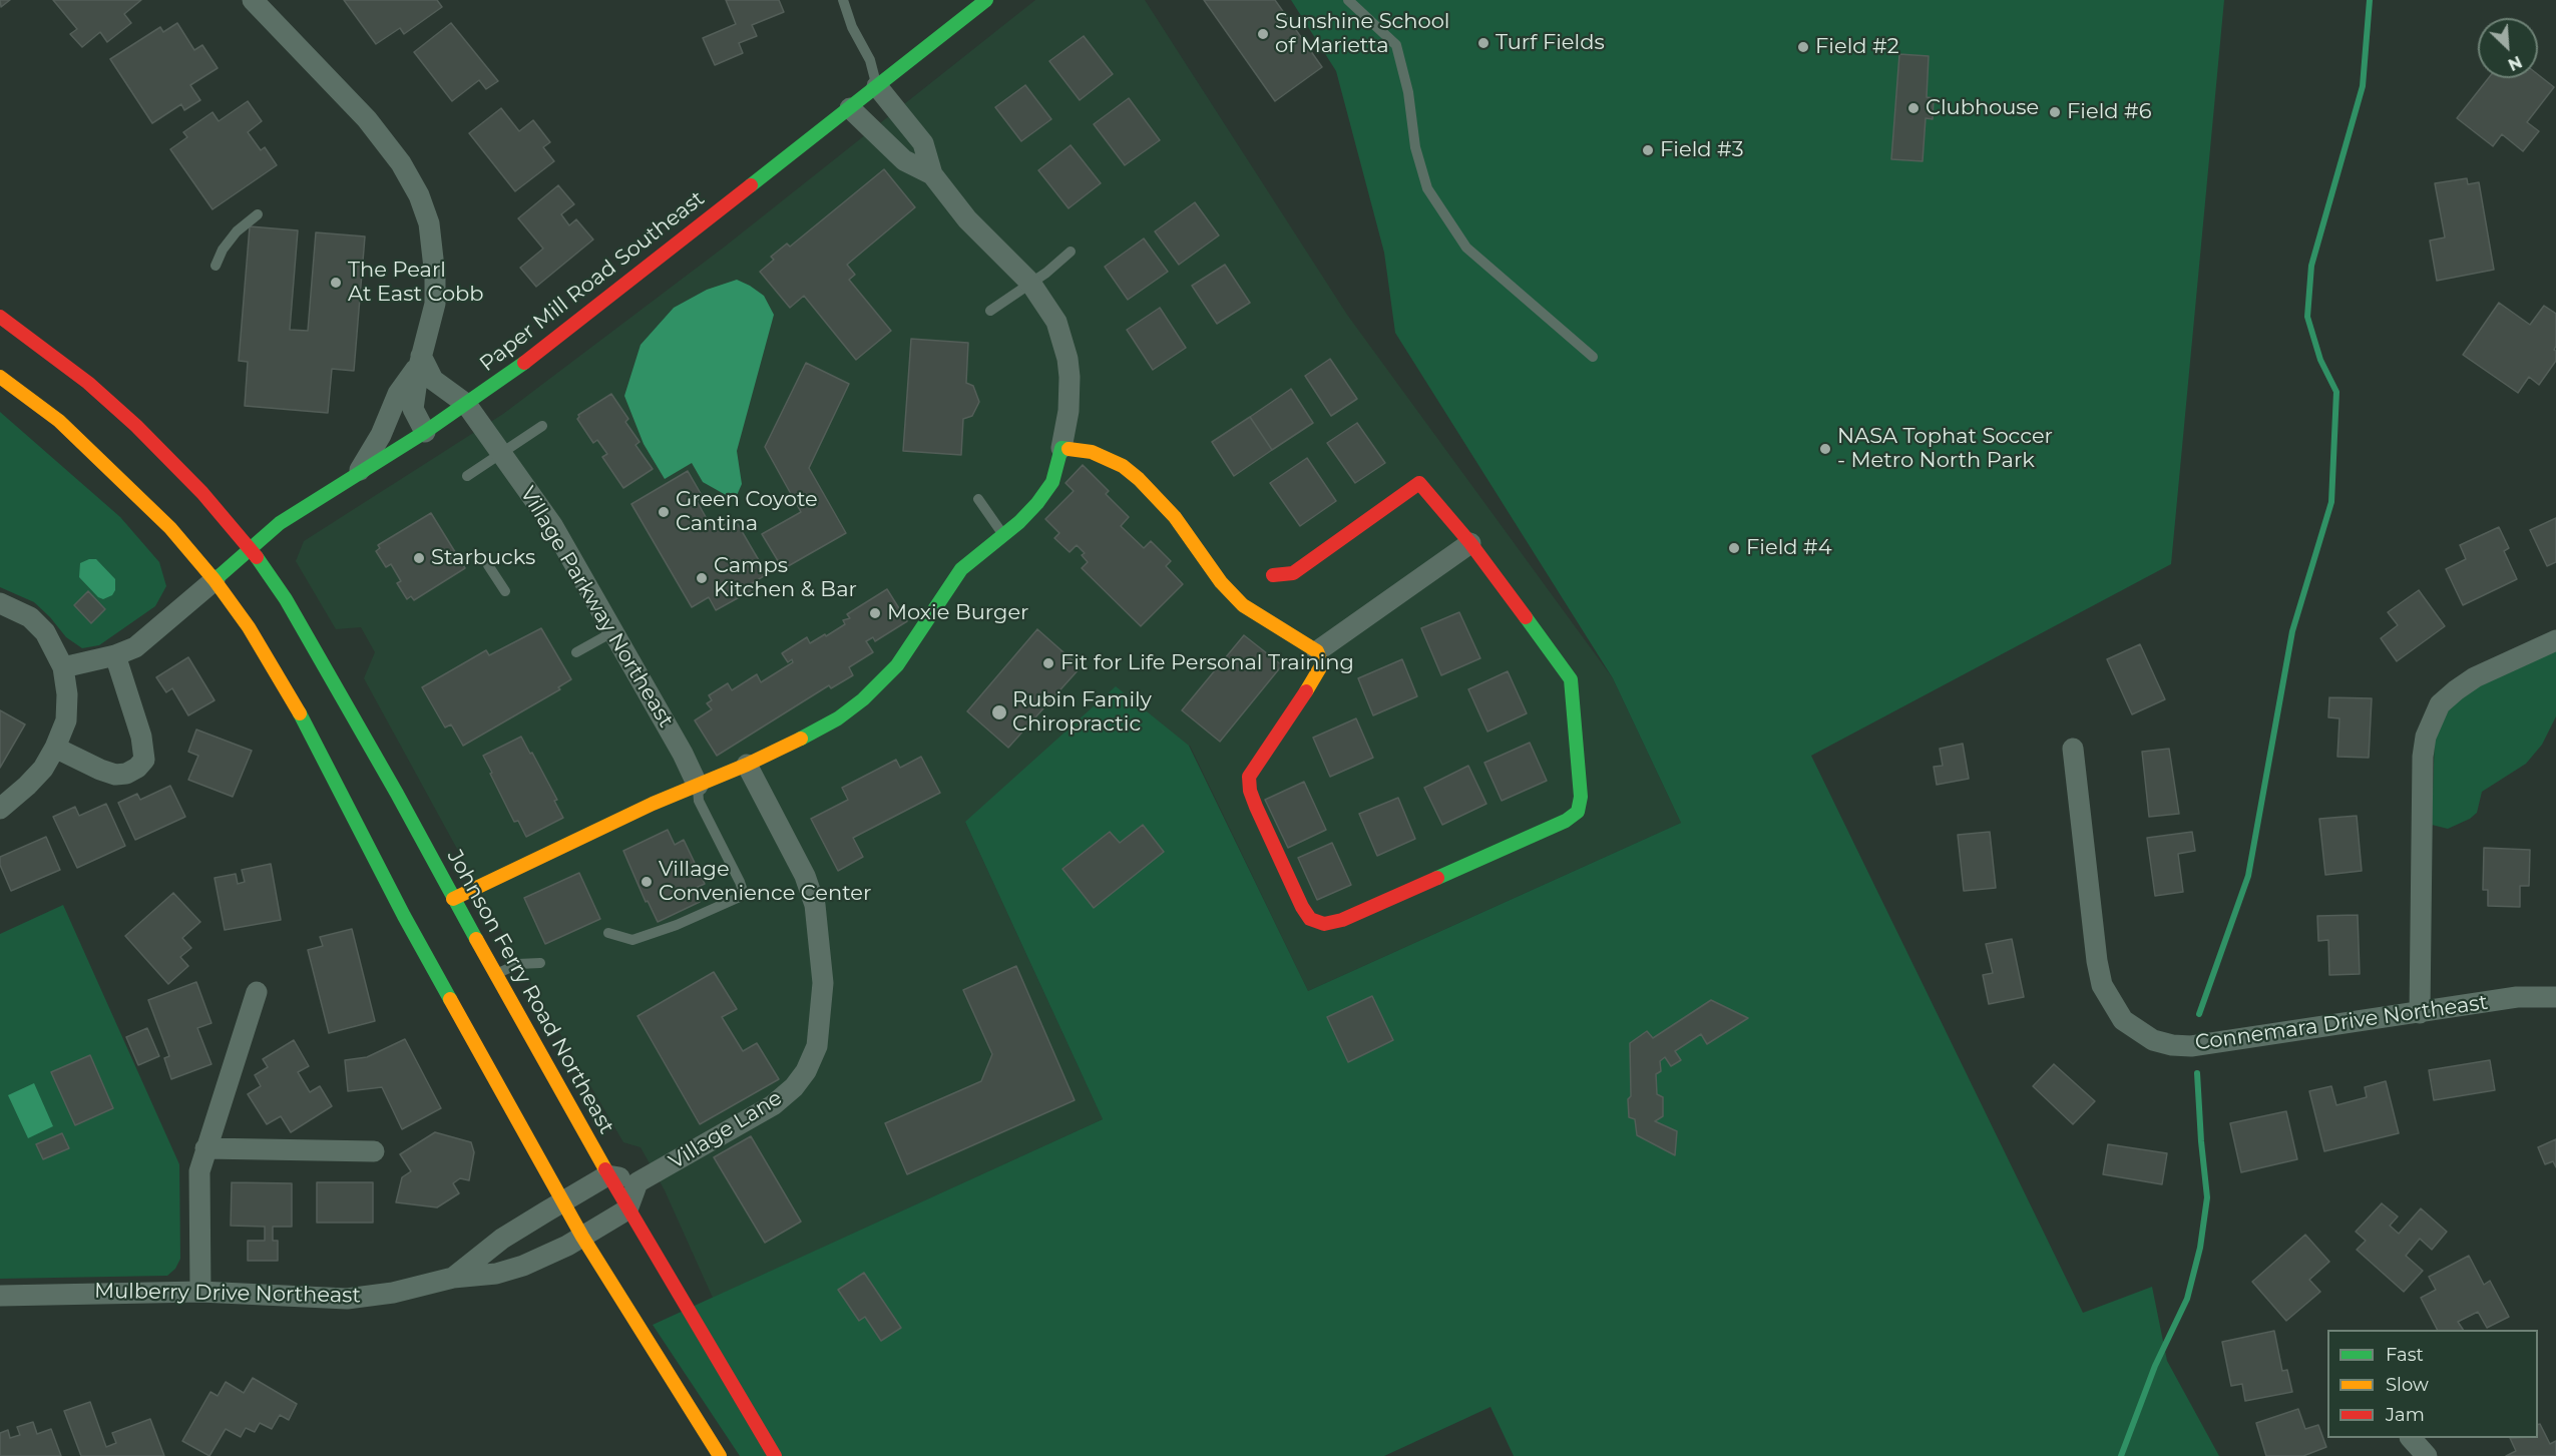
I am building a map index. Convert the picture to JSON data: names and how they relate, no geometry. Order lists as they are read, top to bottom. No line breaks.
{"streets":{"street":["Paper Mill Road Southeast","Village Parkway Northeast","Johnson Ferry Road Northeast","Connemara Drive Northeast","Village Lane","Mulberry Drive Northeast"]},"crossings":[["Paper Mill Road Southeast","Village Parkway Northeast"],["Paper Mill Road Southeast","Johnson Ferry Road Northeast"],["Johnson Ferry Road Northeast","Mulberry Drive Northeast"]],"places":["Sunshine School of Marietta","Turf Fields","Field #2","Clubhouse","Field #6","Field #3","The Pearl At East Cobb","NASA Tophat Soccer - Metro North Park","Green Coyote Cantina","Field #4","Starbucks","Camps Kitchen & Bar","Moxie Burger","Fit for Life Personal Training","Rubin Family Chiropractic","Village Convenience Center"],"legend":["Fast","Slow","Jam"],"north":"bottom right"}
